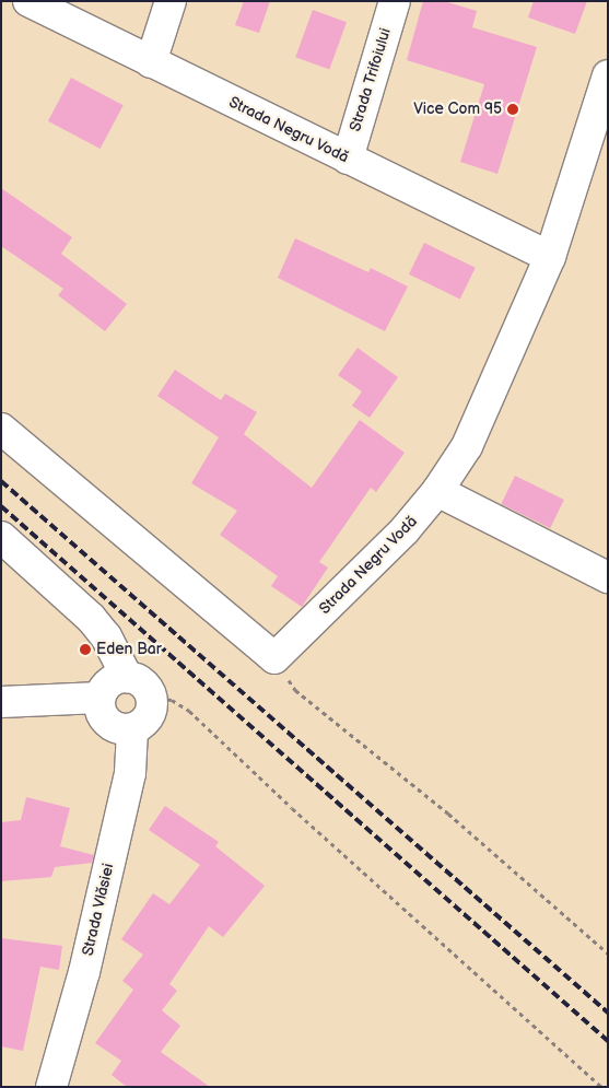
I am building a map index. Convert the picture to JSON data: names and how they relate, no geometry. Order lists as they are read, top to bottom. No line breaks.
{"streets":{"street":["Strada Trifoiului","Strada Negru Vodă","Strada Vlăsiei"]},"crossings":[["Strada Trifoiului","Strada Negru Vodă"]],"places":["Vice Com 95","Eden Bar"]}
